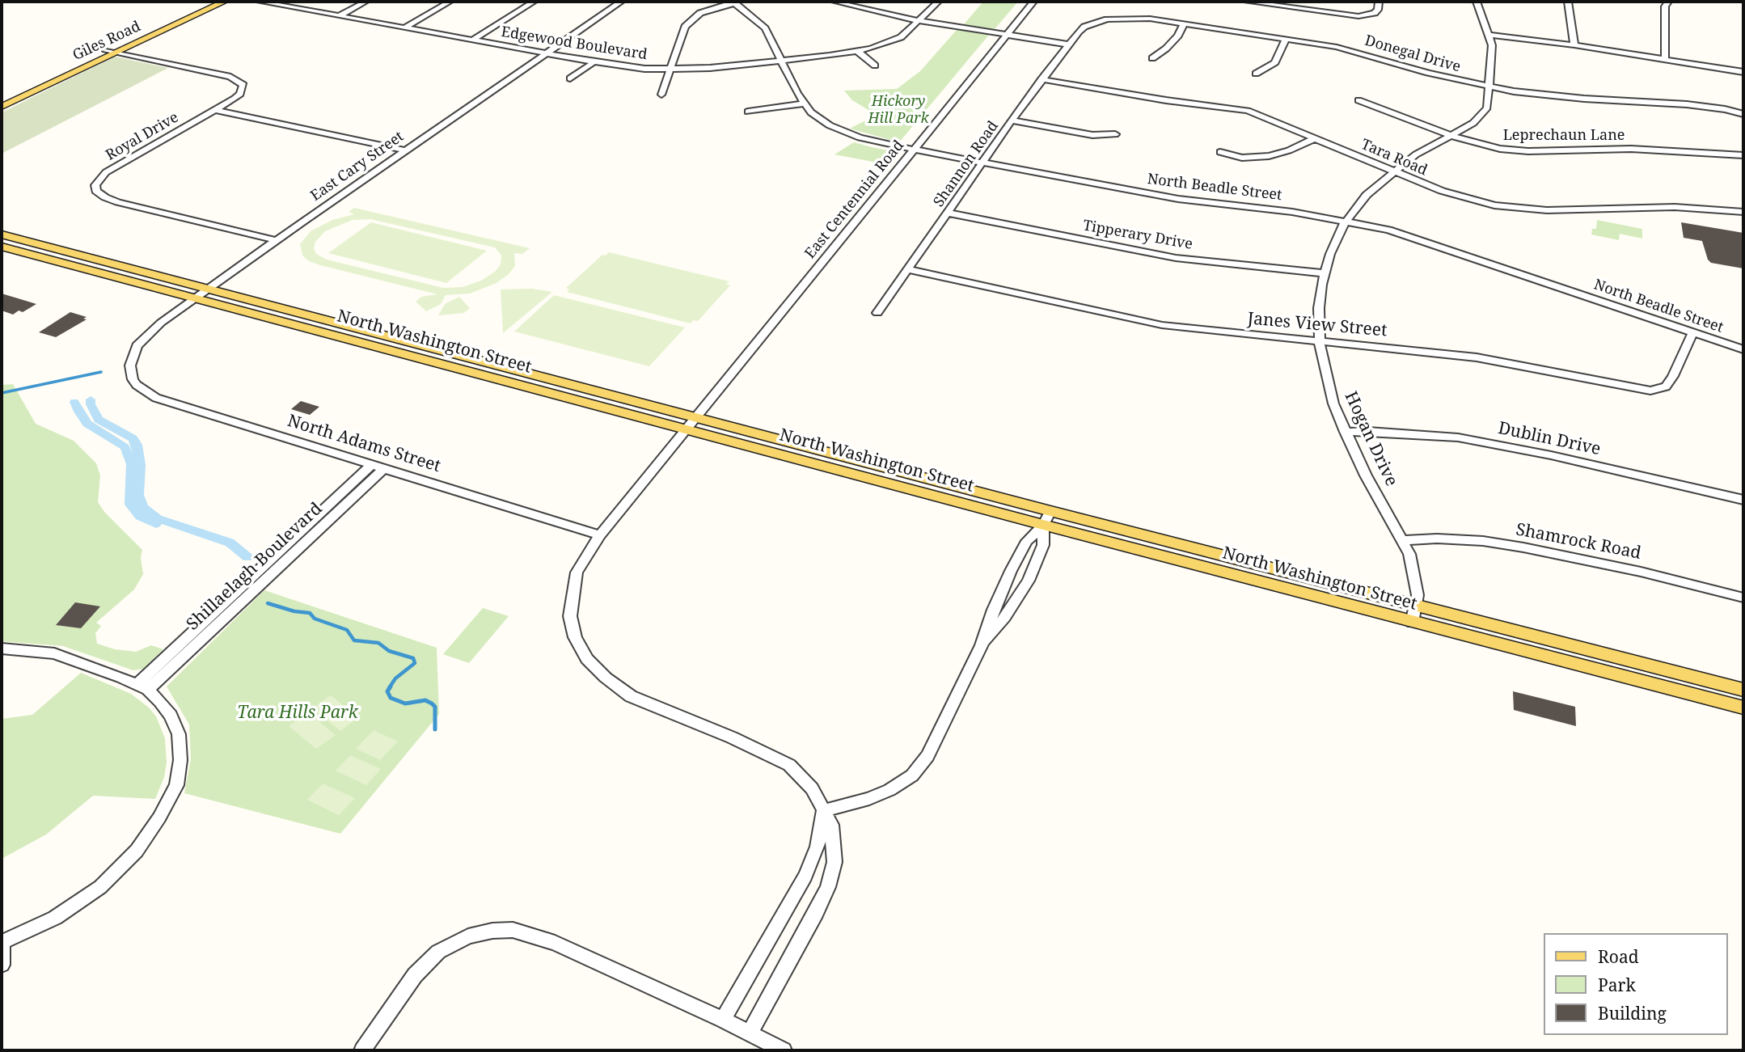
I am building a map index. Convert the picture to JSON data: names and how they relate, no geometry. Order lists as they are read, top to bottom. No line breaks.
{"streets":{"main road":["Giles Road","North Washington Street"],"street":["Edgewood Boulevard","Donegal Drive","Leprechaun Lane","Royal Drive","Tara Road","Shannon Road","East Cary Street","North Beadle Street","East Centennial Road","Tipperary Drive","Janes View Street","Hogan Drive","Dublin Drive","North Adams Street","Shamrock Road","Shillaelagh Boulevard"]},"crossings":[["Giles Road","Royal Drive"],["Edgewood Boulevard","East Cary Street"],["Edgewood Boulevard","North Beadle Street"],["Donegal Drive","Shannon Road"],["Donegal Drive","Hogan Drive"],["Leprechaun Lane","Hogan Drive"],["Royal Drive","East Cary Street"],["Tara Road","Shannon Road"],["Tara Road","Hogan Drive"],["Shannon Road","North Beadle Street"],["Shannon Road","Tipperary Drive"],["Shannon Road","Janes View Street"],["East Cary Street","North Washington Street"],["East Cary Street","North Adams Street"],["North Beadle Street","East Centennial Road"],["North Beadle Street","Janes View Street"],["North Beadle Street","Hogan Drive"],["East Centennial Road","North Washington Street"],["East Centennial Road","North Adams Street"],["Tipperary Drive","Hogan Drive"],["Janes View Street","Hogan Drive"],["North Washington Street","Hogan Drive"],["Hogan Drive","Dublin Drive"],["Hogan Drive","Shamrock Road"],["North Adams Street","Shillaelagh Boulevard"]],"parks":["Hickory Hill Park","Tara Hills Park"],"legend":["Road","Park","Building"]}
